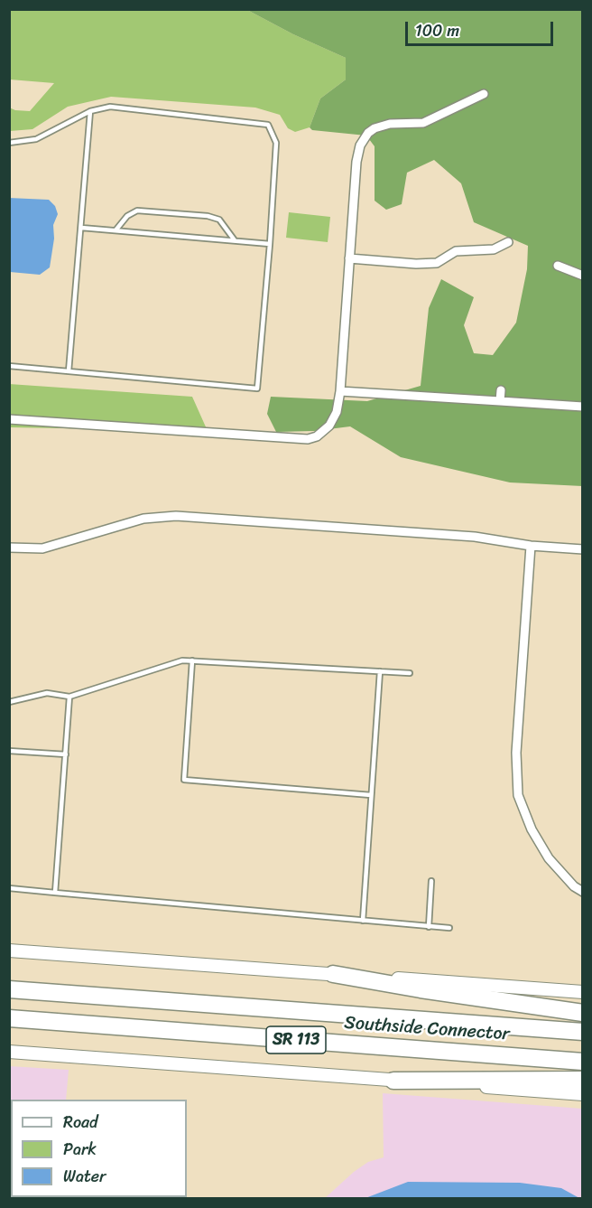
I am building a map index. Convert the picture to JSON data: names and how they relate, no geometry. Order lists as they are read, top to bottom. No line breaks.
{"streets":{"highway":["Southside Connector","SR 113"]},"legend":["Road","Park","Water"],"scale_bar":"100 m"}
